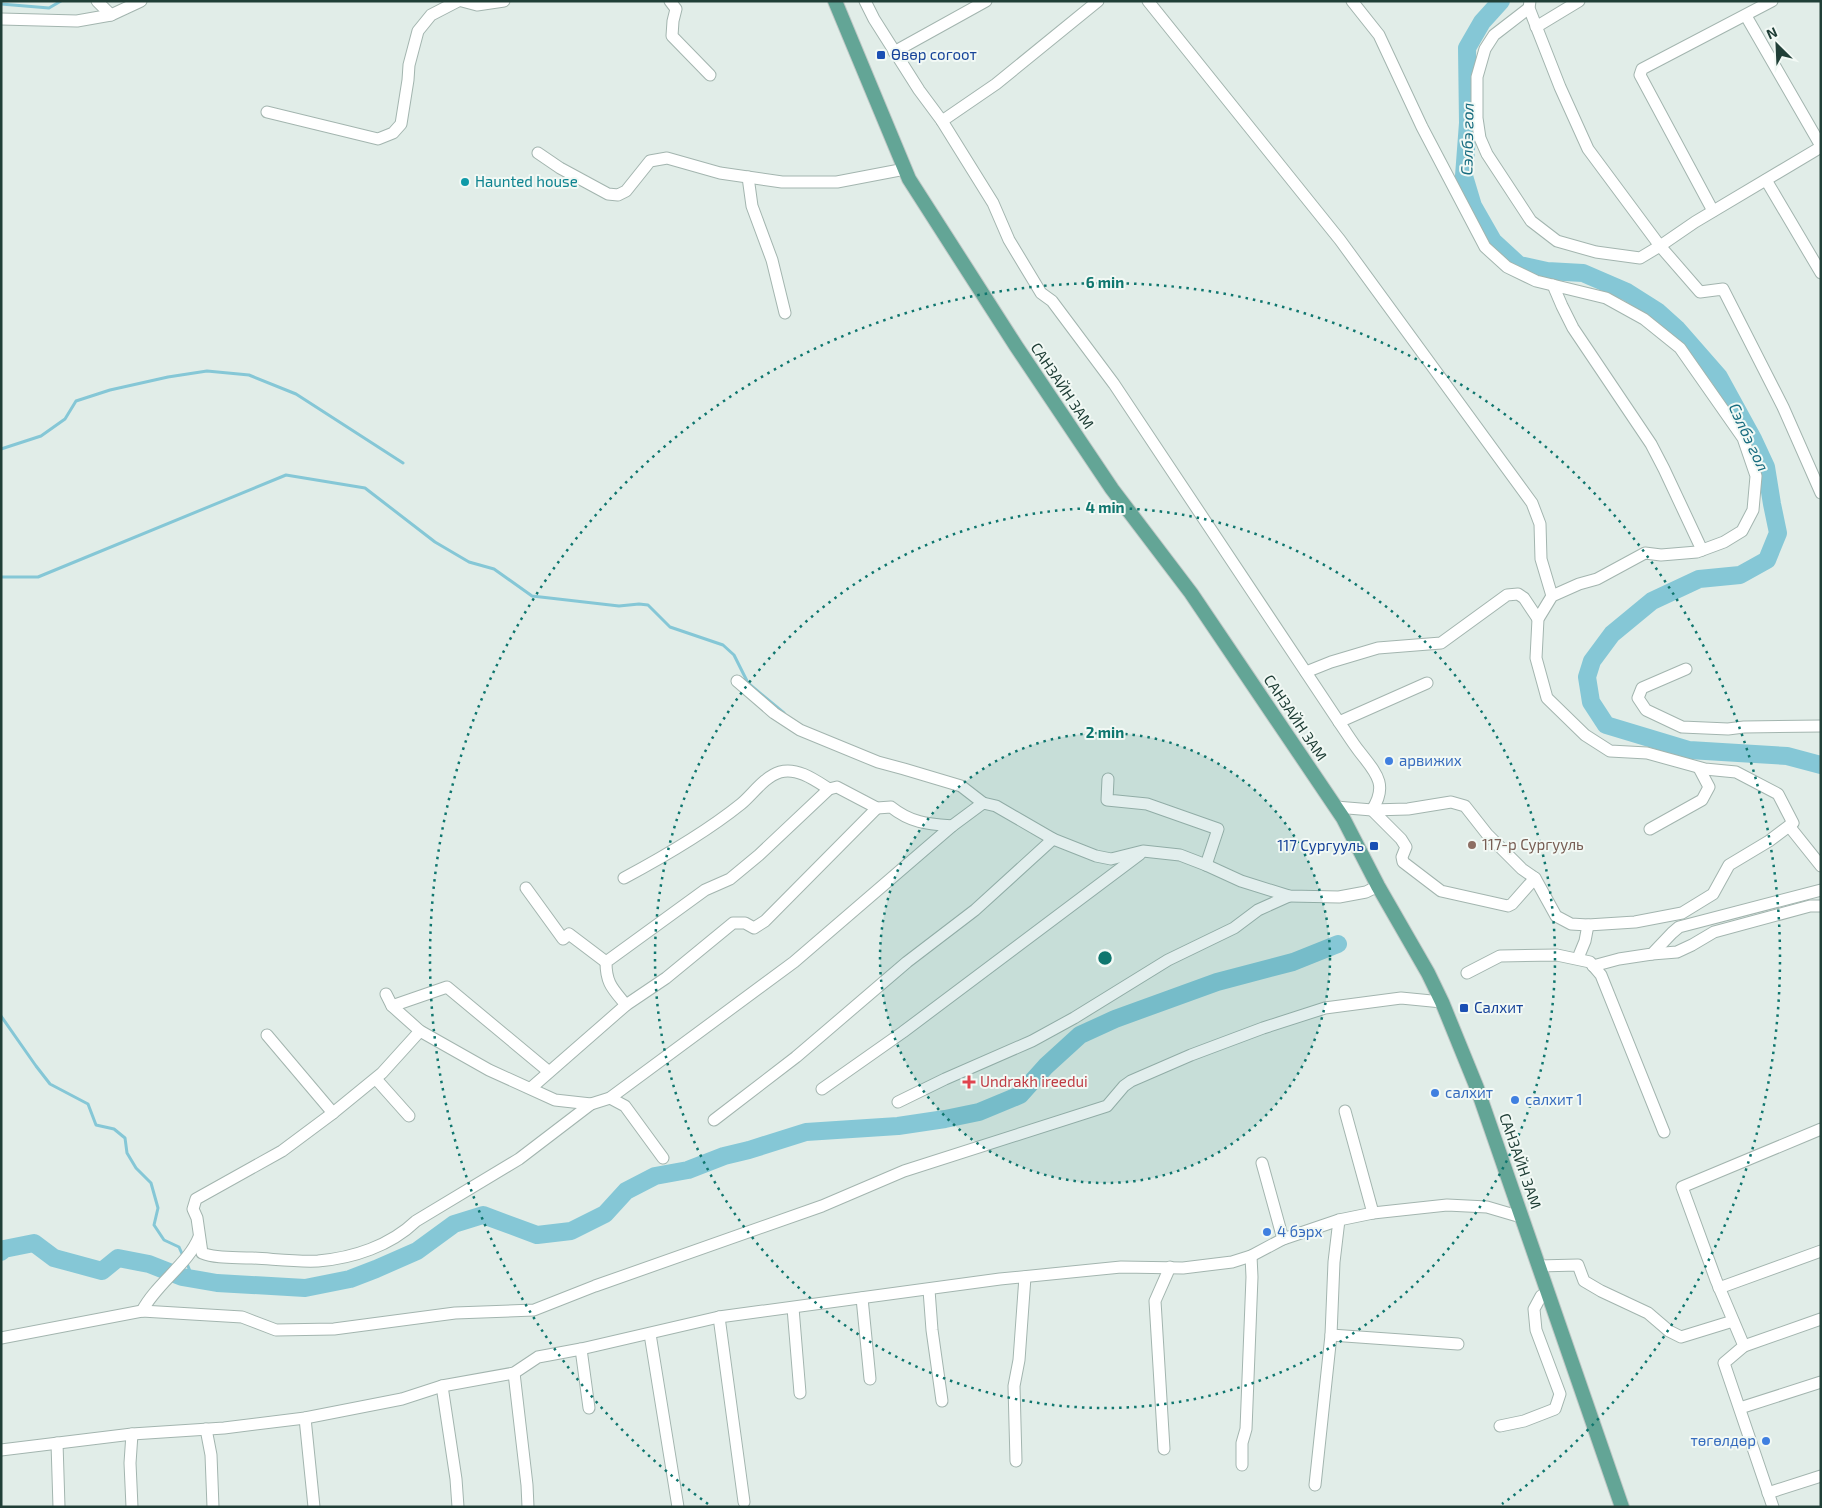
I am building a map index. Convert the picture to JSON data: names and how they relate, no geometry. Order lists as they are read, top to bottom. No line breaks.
{"streets":{"main road":["САНЗАЙН ЗАМ"]},"water":["Сэлбэ гол"],"places":{"transit":["Өвөр согоот","117 Сургууль","Салхит"],"other":["Haunted house","арвижих","117-р Сургууль","салхит","салхит 1","4 бэрх","төгөлдөр"],"health":["Undrakh ireedui"]},"north":"top left","rings":["6 min","4 min","2 min"]}
